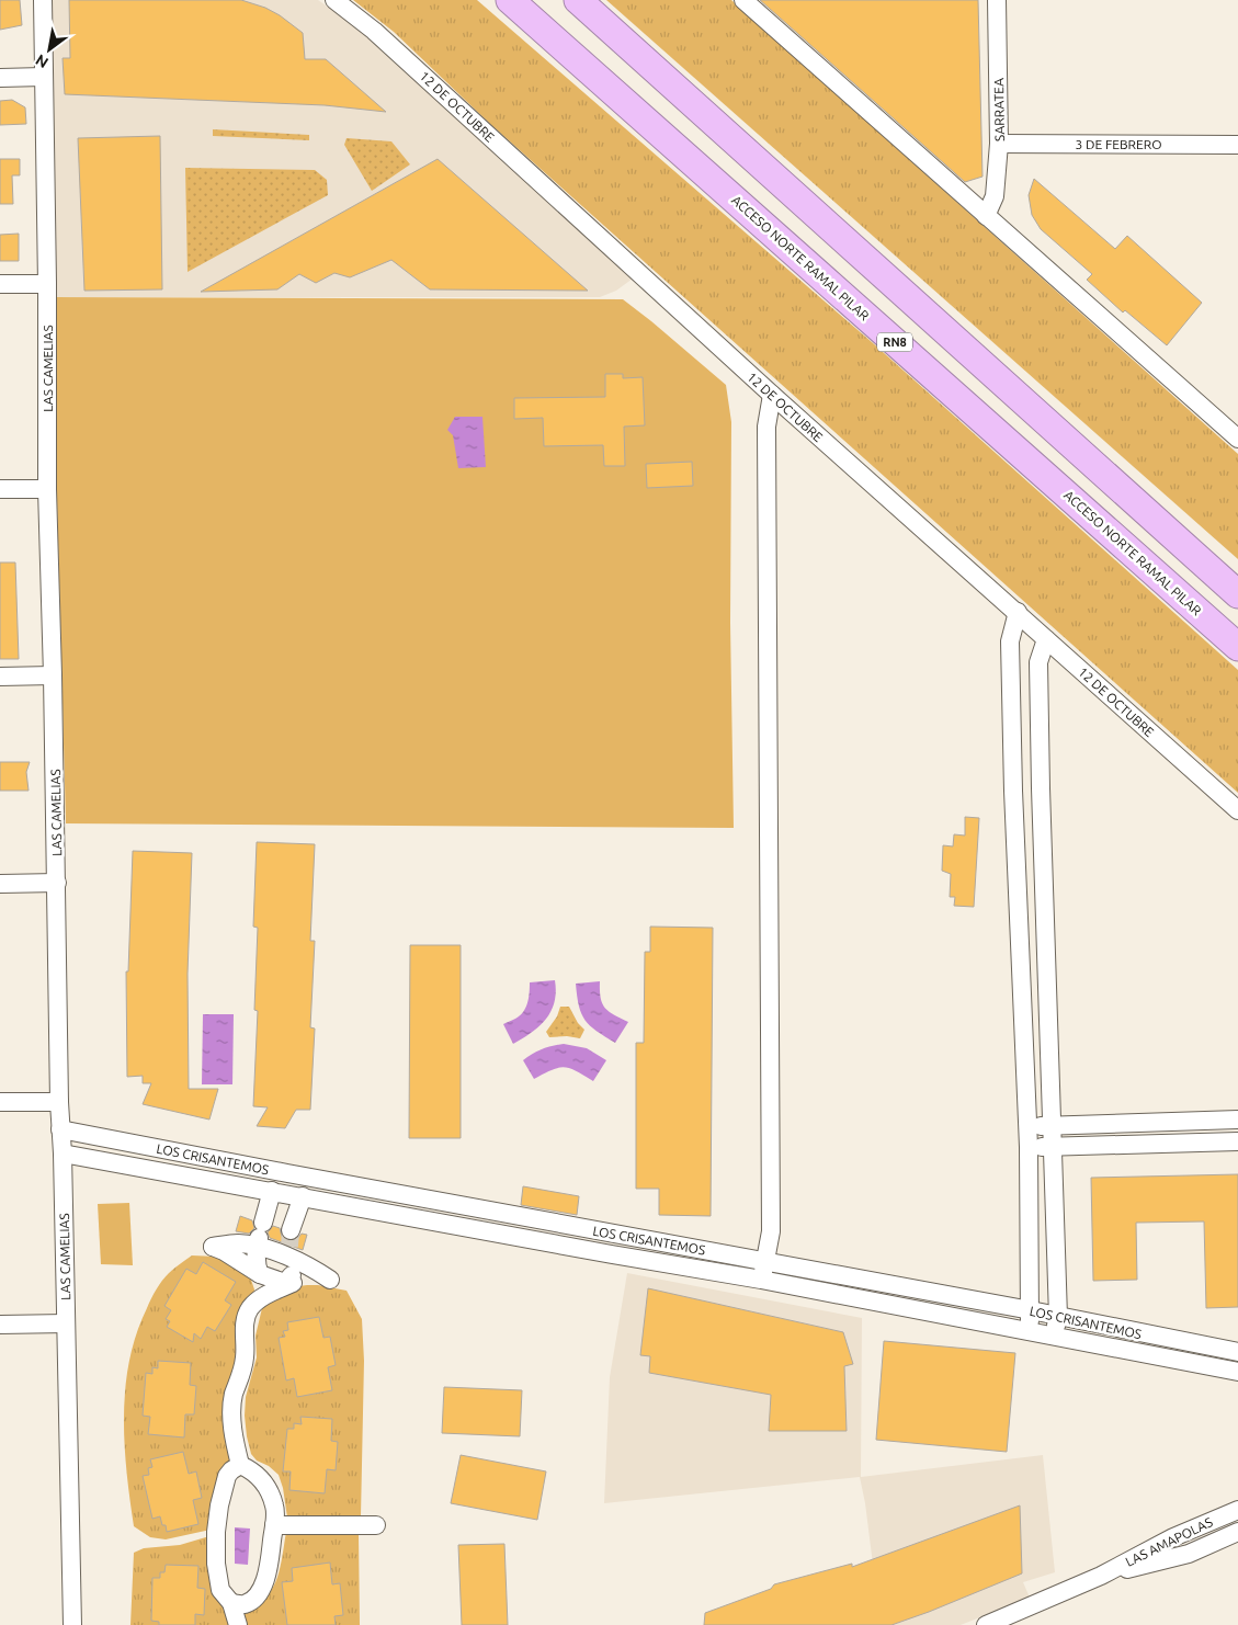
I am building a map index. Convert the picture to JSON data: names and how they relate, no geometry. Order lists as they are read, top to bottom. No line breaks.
{"streets":{"highway":["ACCESO NORTE RAMAL PILAR","RN8"],"street":["12 DE OCTUBRE","SARRATEA","3 DE FEBRERO","LAS CAMELIAS","LOS CRISANTEMOS","LAS AMAPOLAS"]},"crossings":[["SARRATEA","3 DE FEBRERO"],["LAS CAMELIAS","LOS CRISANTEMOS"]],"north":"bottom left"}
